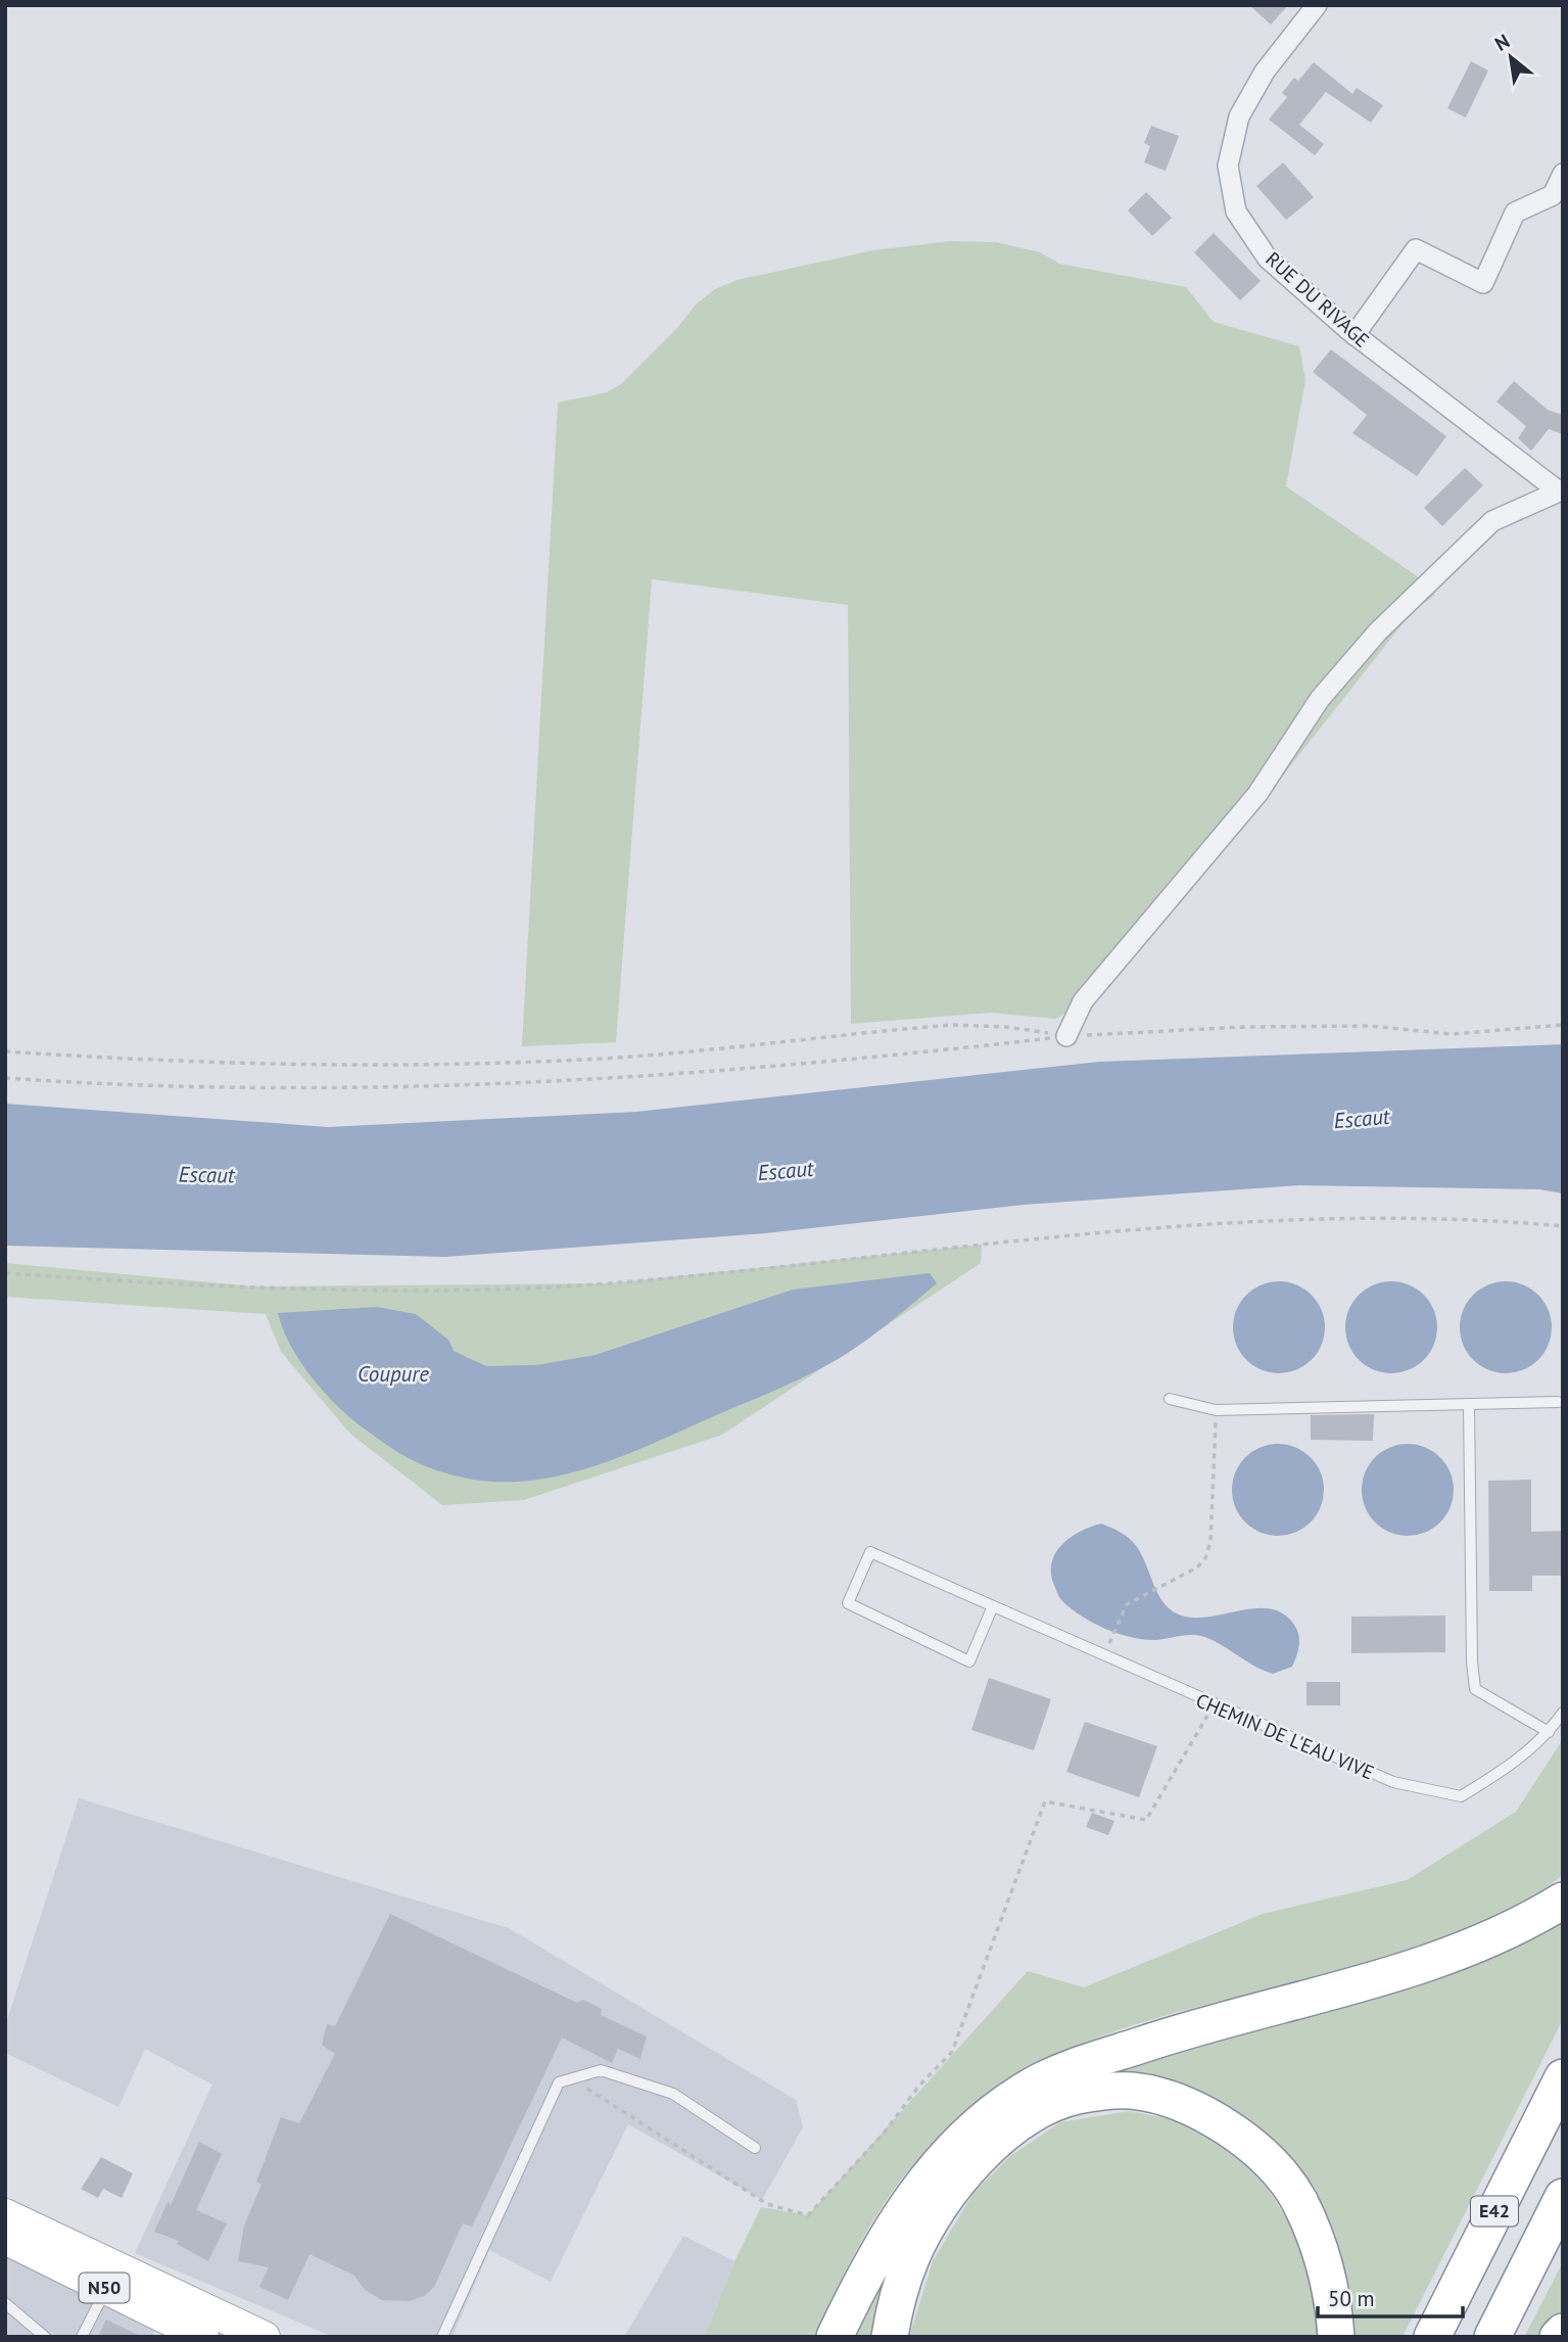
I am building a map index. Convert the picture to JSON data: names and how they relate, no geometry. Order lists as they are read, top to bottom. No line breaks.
{"streets":{"highway":["E42"],"main road":["N50"],"street":["RUE DU RIVAGE"],"lane":["CHEMIN DE L'EAU VIVE"]},"water":["Escaut","Coupure"],"scale_bar":"50 m","north":"top left"}
